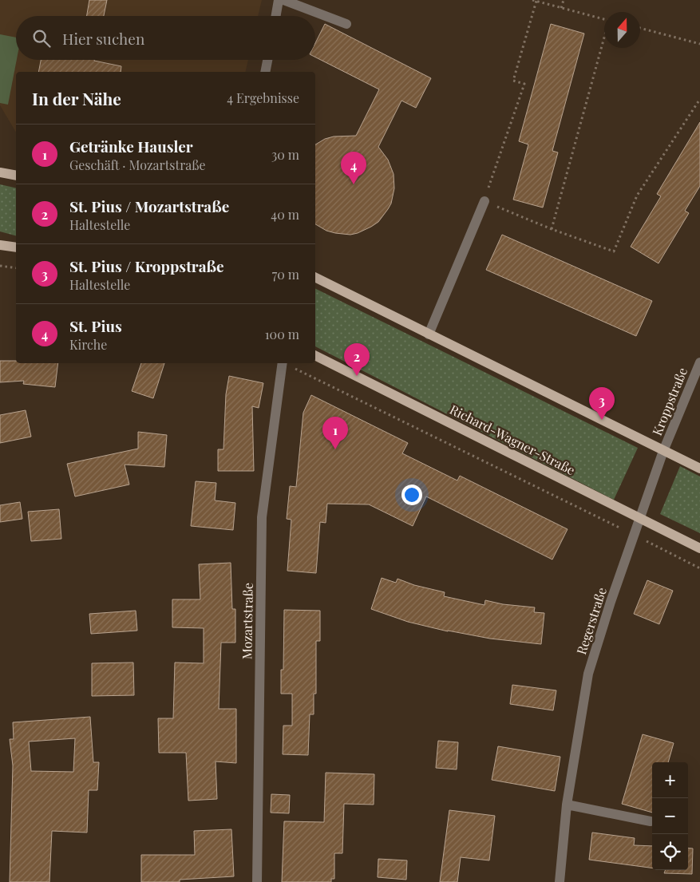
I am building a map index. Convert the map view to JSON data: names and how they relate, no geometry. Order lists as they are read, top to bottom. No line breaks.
{"streets":{"main road":["Richard-Wagner-Straße"],"street":["Kroppstraße","Mozartstraße","Regerstraße"]},"crossings":[["Kroppstraße","Regerstraße"],["Richard-Wagner-Straße","Regerstraße"]],"north":"top","page":{"search":"Hier suchen","heading":["In der Nähe","4 Ergebnisse"],"list":[{"mark":"1","name":"Getränke Hausler","note":"Geschäft · Mozartstraße","value":"30 m"},{"mark":"2","name":"St. Pius / Mozartstraße","note":"Haltestelle","value":"40 m"},{"mark":"3","name":"St. Pius / Kroppstraße","note":"Haltestelle","value":"70 m"},{"mark":"4","name":"St. Pius","note":"Kirche","value":"100 m"}],"pins":["4","2","3","1"],"map_buttons":["+","−"]}}
